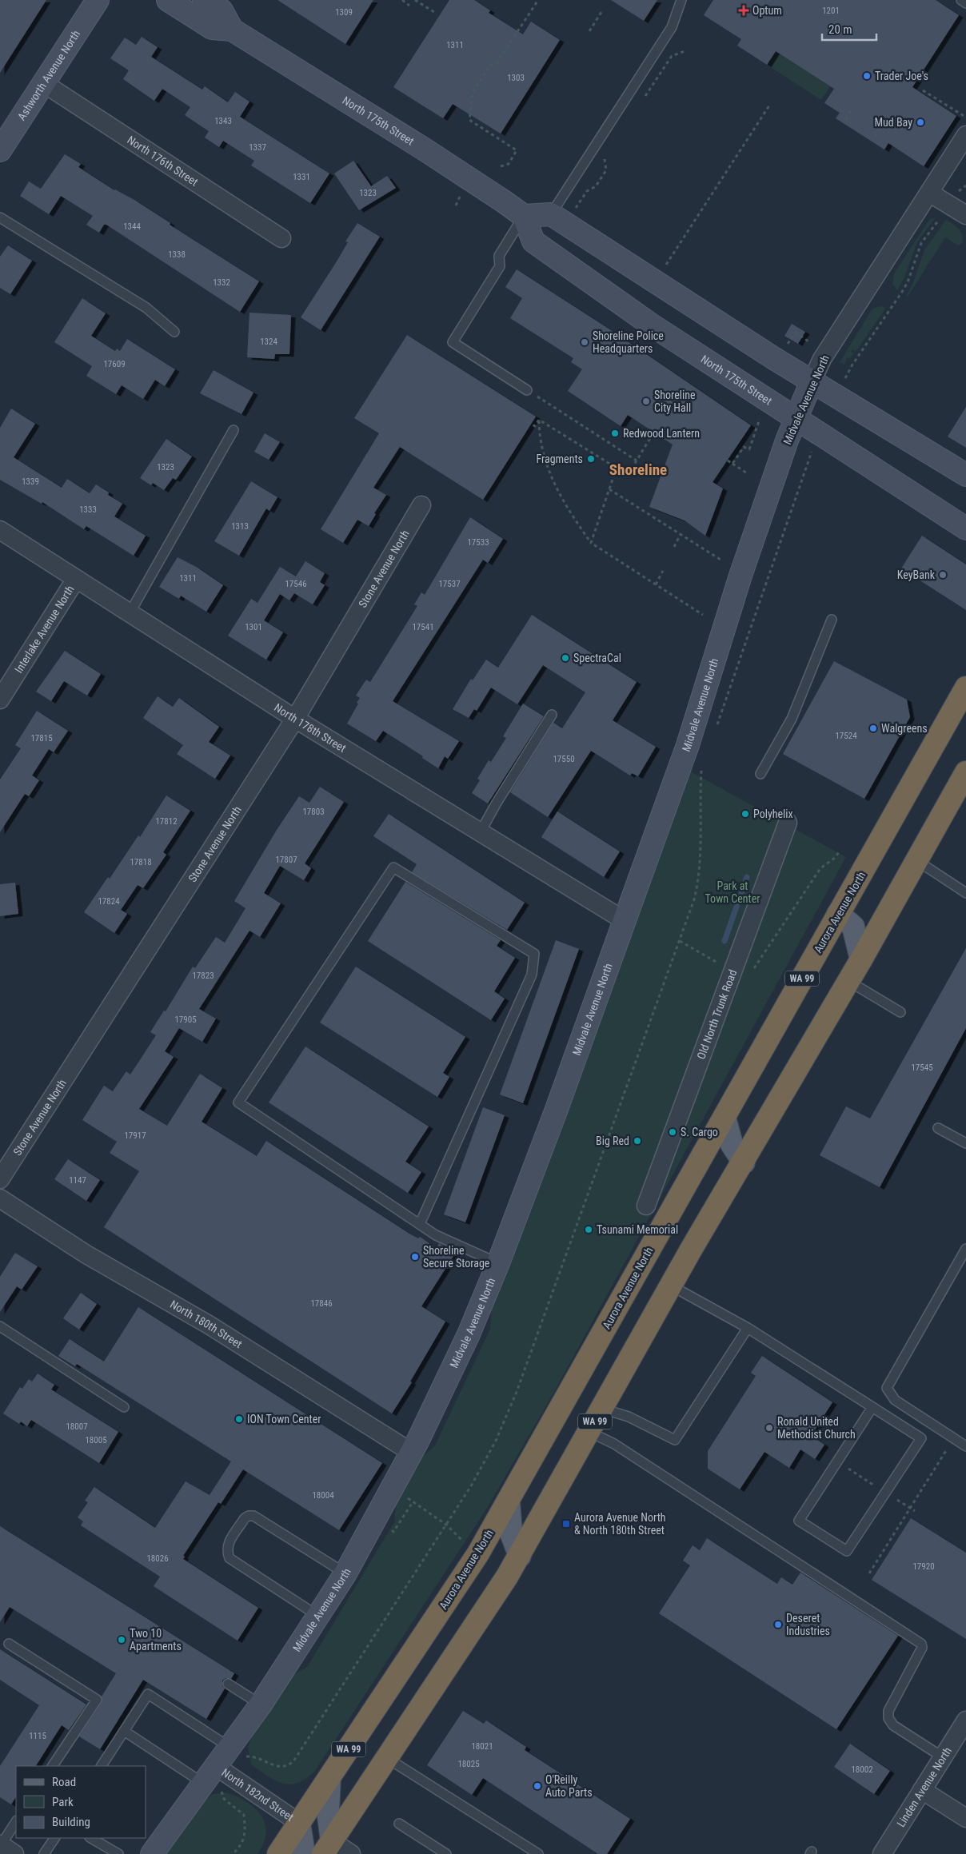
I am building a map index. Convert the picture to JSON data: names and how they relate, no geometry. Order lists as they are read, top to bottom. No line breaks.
{"streets":{"highway":["Aurora Avenue North","WA 99"],"street":["Ashworth Avenue North","North 175th Street","North 176th Street","Midvale Avenue North","Stone Avenue North","Interlake Avenue North","North 178th Street","Old North Trunk Road","North 180th Street","Linden Avenue North","North 182nd Street"]},"crossings":[["Ashworth Avenue North","North 176th Street"],["North 175th Street","Midvale Avenue North"],["Midvale Avenue North","North 178th Street"],["Midvale Avenue North","North 180th Street"],["Midvale Avenue North","North 182nd Street"],["Stone Avenue North","North 178th Street"],["Interlake Avenue North","North 178th Street"],["Aurora Avenue North","North 182nd Street"]],"districts":["Shoreline"],"parks":["Park at Town Center"],"places":{"health":["Optum"],"other":["Trader Joe's","Mud Bay","Shoreline Police Headquarters","Shoreline City Hall","Redwood Lantern","Fragments","KeyBank","SpectraCal","Walgreens","Polyhelix","S. Cargo","Big Red","Tsunami Memorial","Shoreline Secure Storage","ION Town Center","Ronald United Methodist Church","Deseret Industries","Two 10 Apartments","O'Reilly Auto Parts"],"transit":["Aurora Avenue North & North 180th Street"]},"house_numbers":["1201","1309","1311","1303","1343","1337","1331","1323","1344","1338","1332","1324","17609","1323","1339","1333","1313","17533","1311","17546","17537","1301","17541","17524","17815","17550","17803","17812","17807","17818","17824","17823","17905","17545","17917","1147","17846","18007","18005","18004","18026","17920","1115","18021","18025","18002"],"legend":["Road","Park","Building"],"scale_bar":"20 m"}
